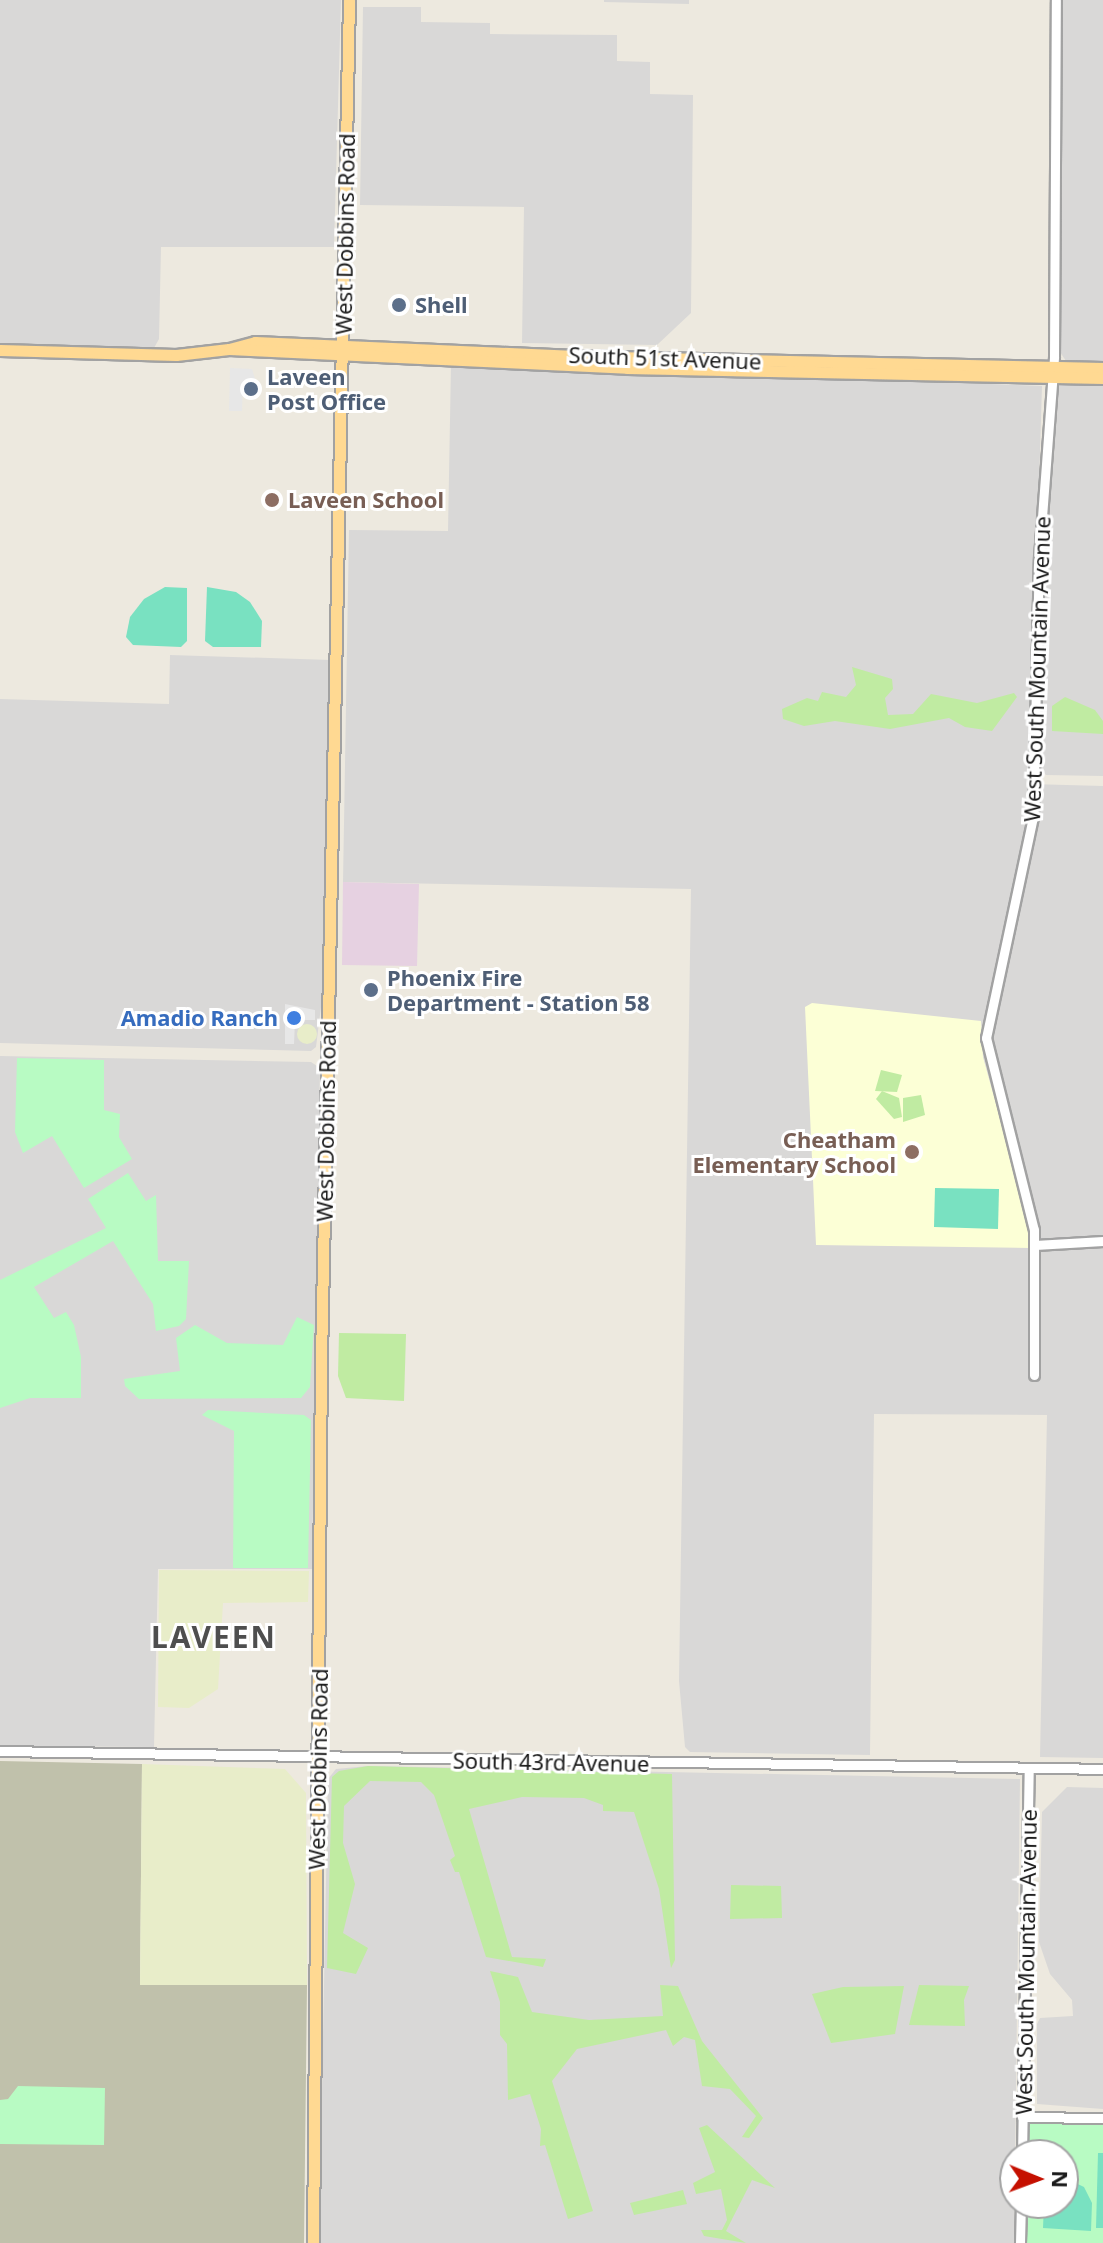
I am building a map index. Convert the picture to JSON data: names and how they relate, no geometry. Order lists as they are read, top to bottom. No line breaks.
{"streets":{"main road":["West Dobbins Road","South 51st Avenue"],"street":["West South Mountain Avenue","South 43rd Avenue"]},"crossings":[["West Dobbins Road","South 51st Avenue"],["West Dobbins Road","South 43rd Avenue"],["South 51st Avenue","West South Mountain Avenue"],["West South Mountain Avenue","South 43rd Avenue"]],"districts":["LAVEEN"],"places":["Shell","Laveen Post Office","Laveen School","Phoenix Fire Department - Station 58","Amadio Ranch","Cheatham Elementary School"],"north":"right"}
